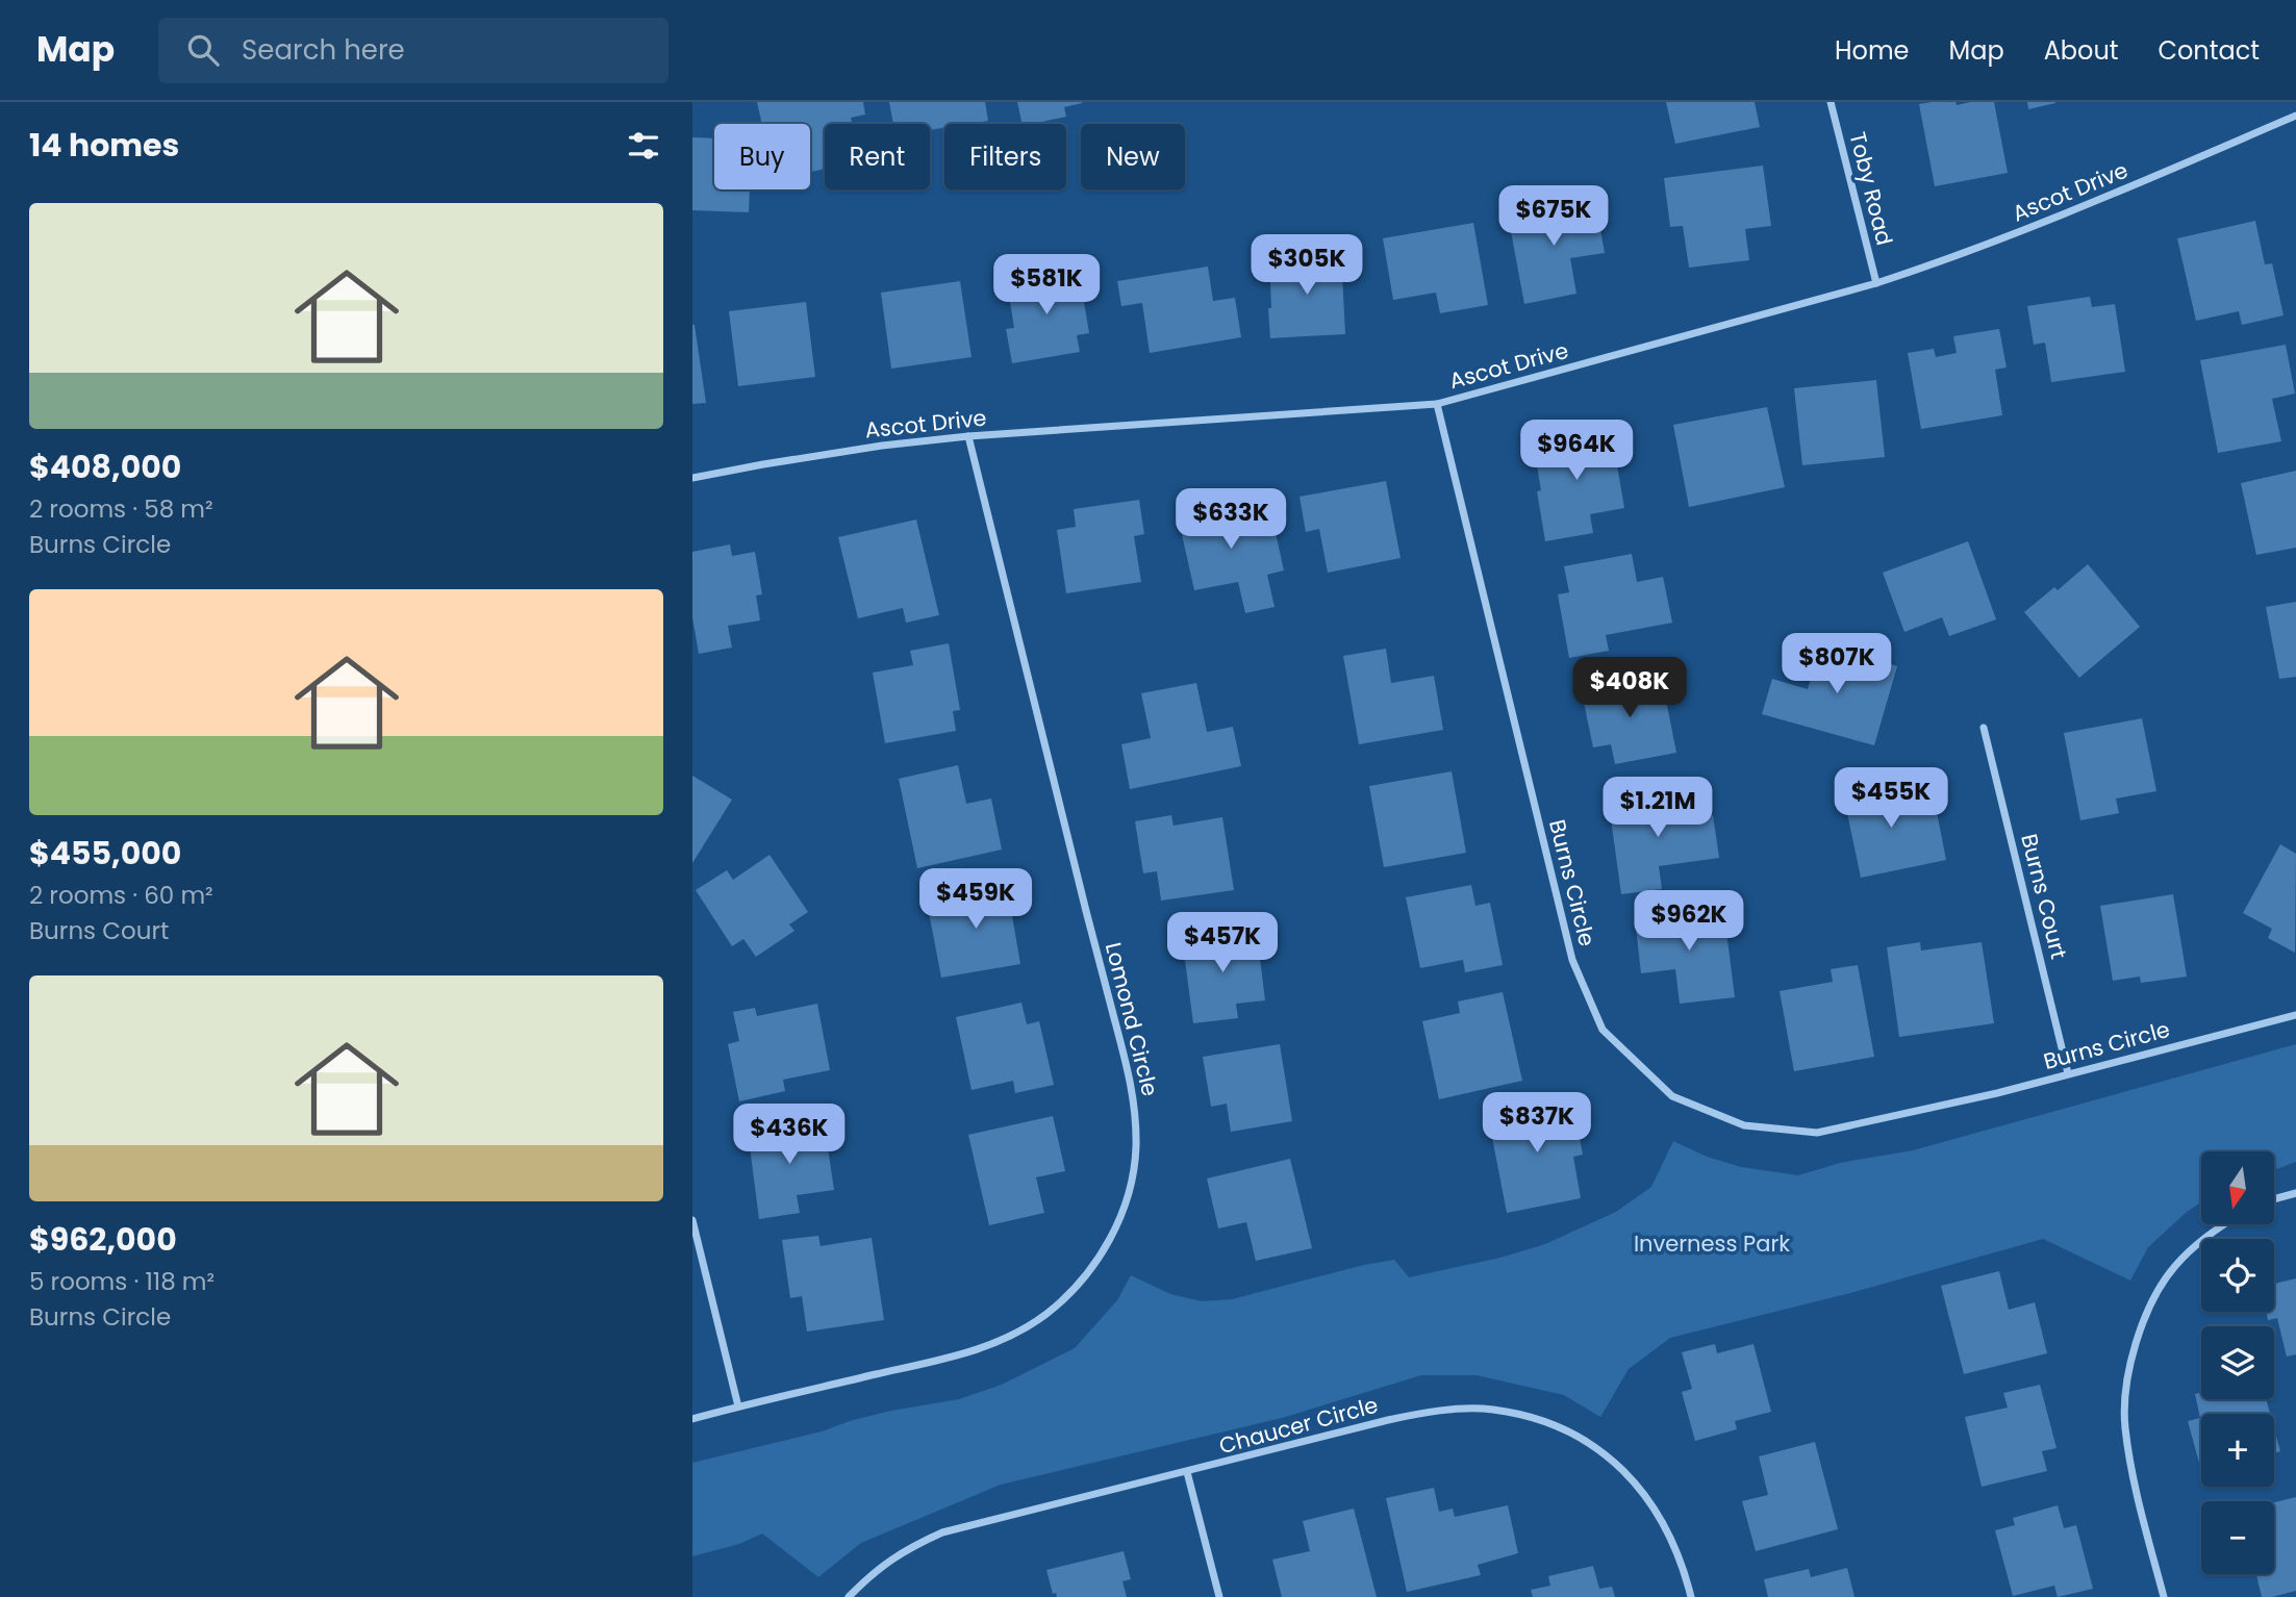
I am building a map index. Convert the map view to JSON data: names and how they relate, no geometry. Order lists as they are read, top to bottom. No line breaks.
{"streets":{"street":["Toby Road","Ascot Drive","Burns Circle","Burns Court","Lomond Circle","Chaucer Circle"]},"crossings":[["Toby Road","Ascot Drive"],["Ascot Drive","Burns Circle"],["Ascot Drive","Lomond Circle"],["Burns Circle","Burns Court"]],"parks":["Inverness Park"],"north":"bottom","page":{"header":"Map","search":"Search here","nav":["Home","Map","About","Contact"],"heading":"14 homes","chip":["Buy","Rent","Filters","New"],"price":["$675K","$305K","$581K","$964K","$633K","$807K","$408K","$455K","$1.21M","$459K","$962K","$457K","$837K","$436K"],"list":[{"name":"$408,000","note":"2 rooms · 58 m² · Burns Circle"},{"name":"$455,000","note":"2 rooms · 60 m² · Burns Court"},{"name":"$962,000","note":"5 rooms · 118 m² · Burns Circle"}],"map_buttons":["+","−"]}}
